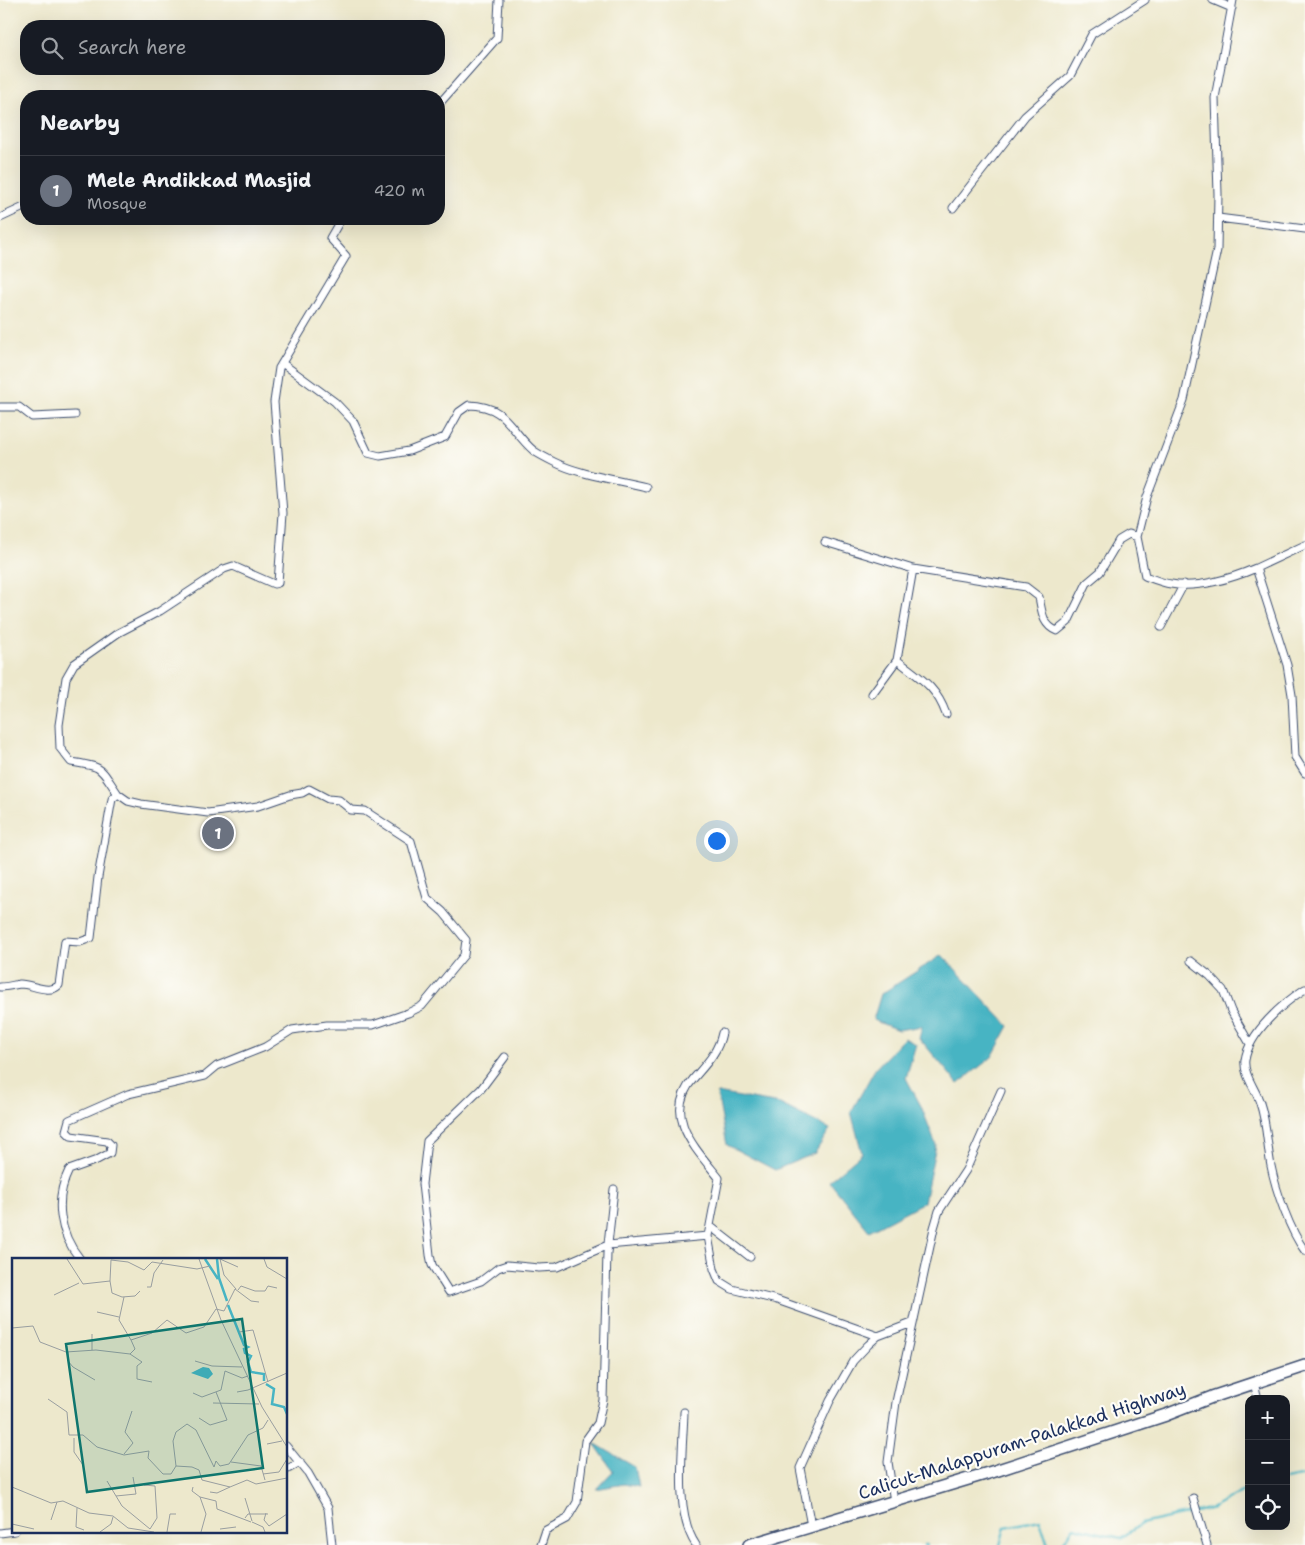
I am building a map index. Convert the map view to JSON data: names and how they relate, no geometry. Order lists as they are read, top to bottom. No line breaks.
{"streets":{"highway":["Calicut-Malappuram-Palakkad Highway"]},"page":{"search":"Search here","heading":"Nearby","list":[{"mark":"1","name":"Mele Andikkad Masjid","note":"Mosque","value":"420 m"}],"pins":"1","map_buttons":["+","−"]}}
